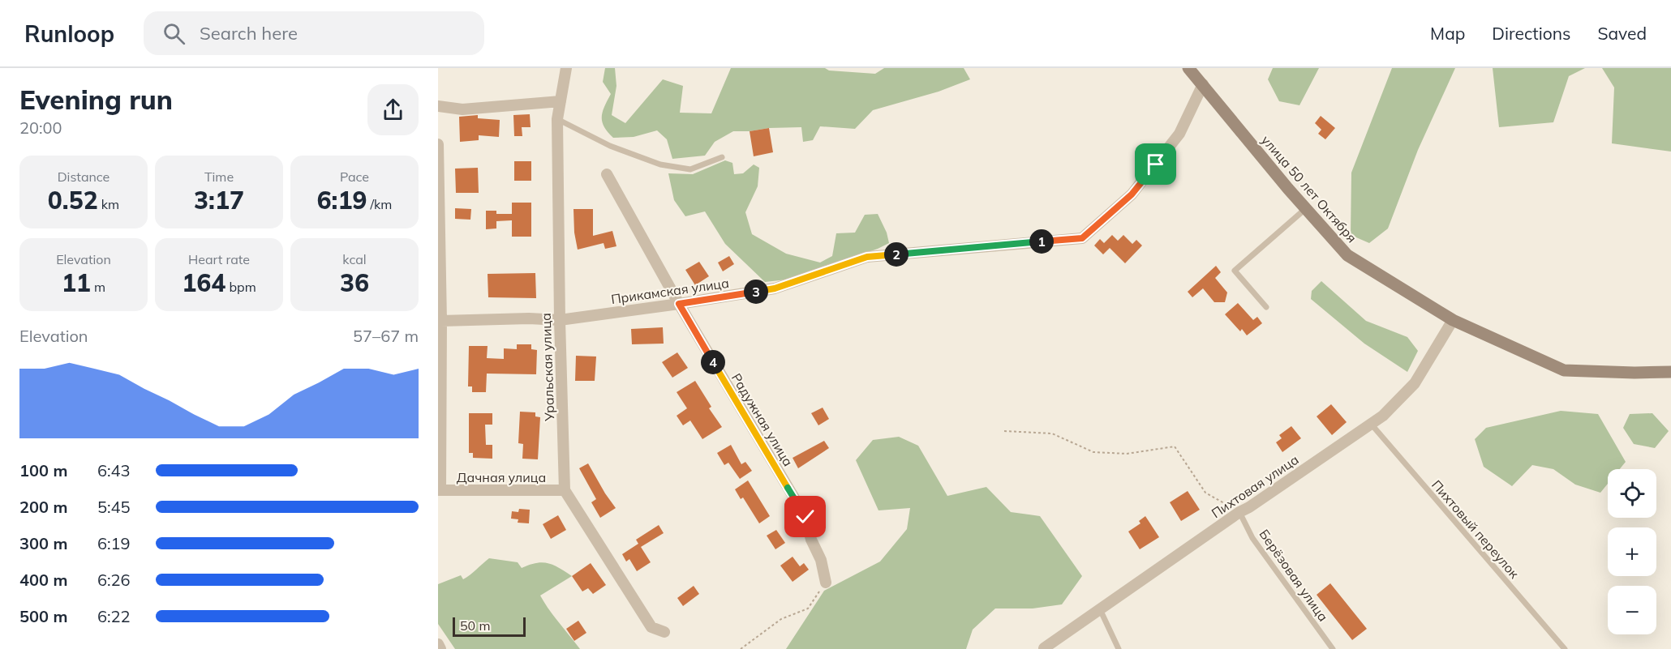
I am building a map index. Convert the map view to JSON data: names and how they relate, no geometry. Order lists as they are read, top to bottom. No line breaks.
{"streets":{"main road":["улица 50 лет Октября"],"street":["Прикамская улица","Уральская улица","Радужная улица","Дачная улица","Пихтовая улица"],"lane":["Пихтовый переулок","Берёзовая улица"]},"crossings":[["улица 50 лет Октября","Прикамская улица"],["улица 50 лет Октября","Пихтовая улица"],["Прикамская улица","Уральская улица"],["Прикамская улица","Радужная улица"],["Уральская улица","Дачная улица"],["Пихтовая улица","Пихтовый переулок"],["Пихтовая улица","Берёзовая улица"]],"scale_bar":"50 m","page":{"header":"Runloop","search":"Search here","nav":["Map","Directions","Saved"],"heading":["Evening run","20:00"],"stats":[["Distance","0.52 km"],["Time","3:17"],["Pace","6:19 /km"],["Elevation","11 m"],["Heart rate","164 bpm"],["kcal","36"]],"pins":["1","2","3","4"],"chart":["Elevation","57–67 m"],"list":[{"name":"100 m","note":"6:43"},{"name":"200 m","note":"5:45"},{"name":"300 m","note":"6:19"},{"name":"400 m","note":"6:26"},{"name":"500 m","note":"6:22"}],"map_buttons":["+","−"],"scale":"50 m"}}
